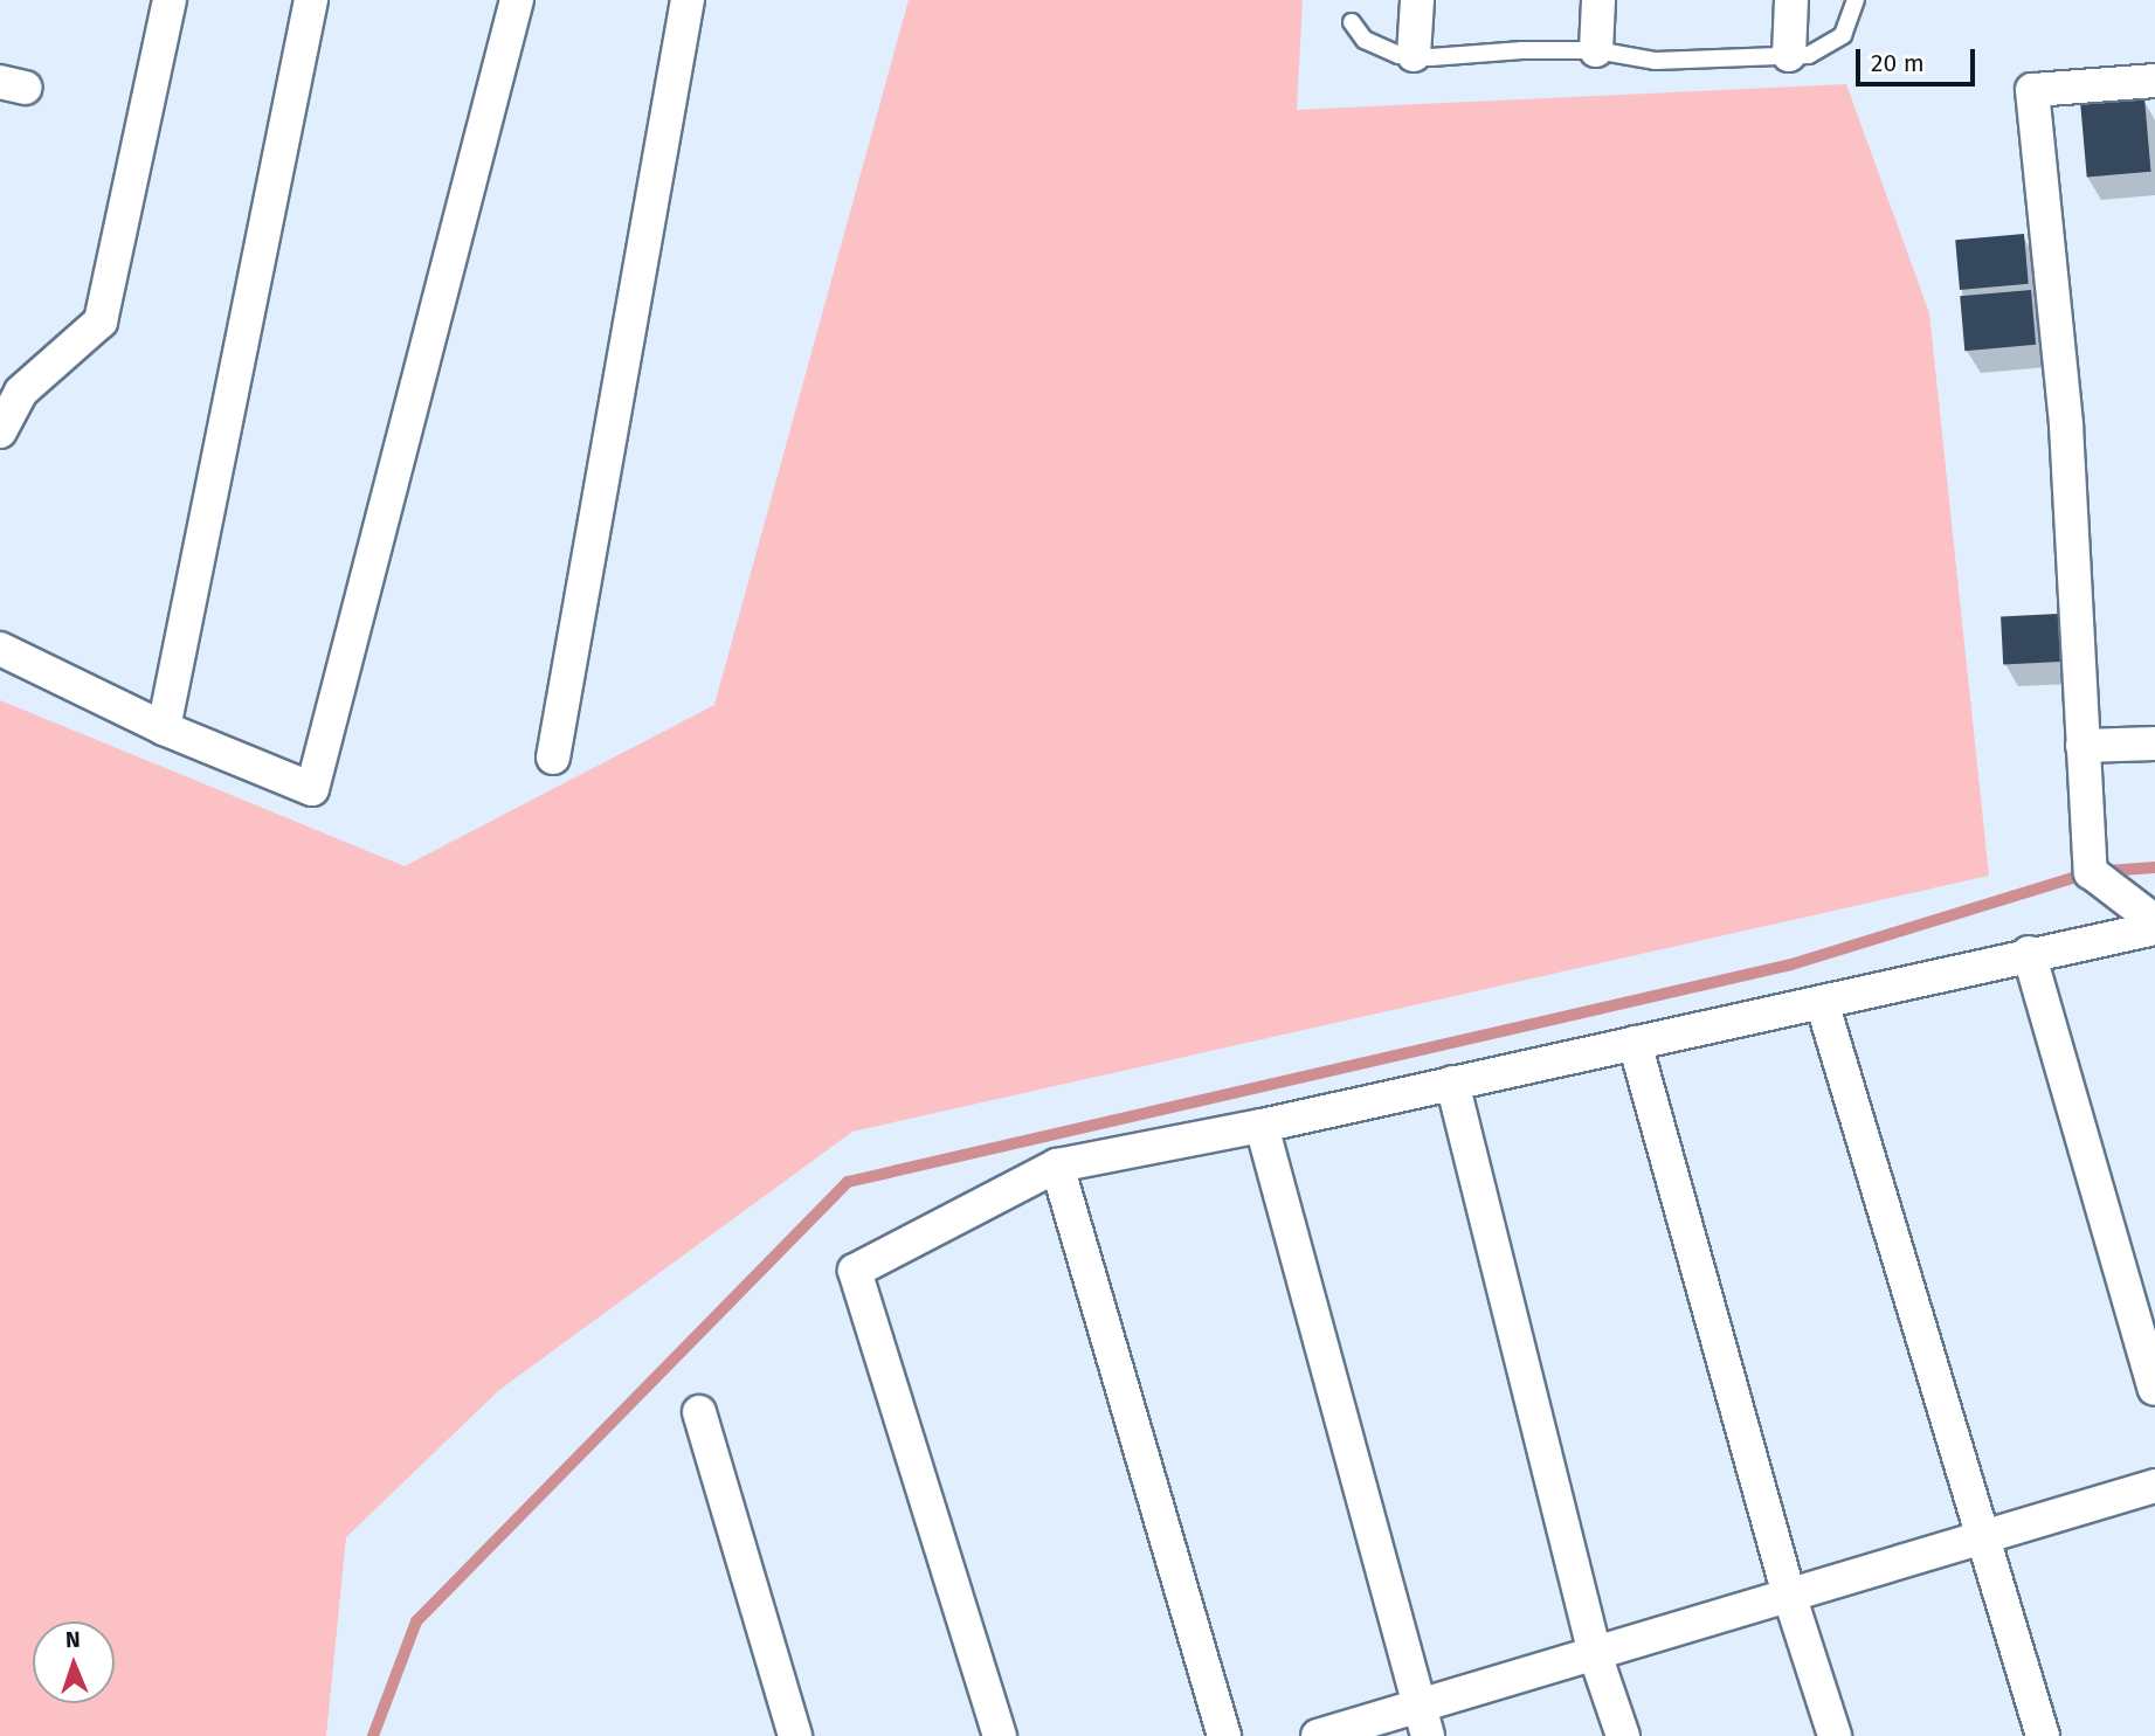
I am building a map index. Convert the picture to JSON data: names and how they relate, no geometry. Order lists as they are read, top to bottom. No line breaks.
{"scale_bar":"20 m","north":"top"}
